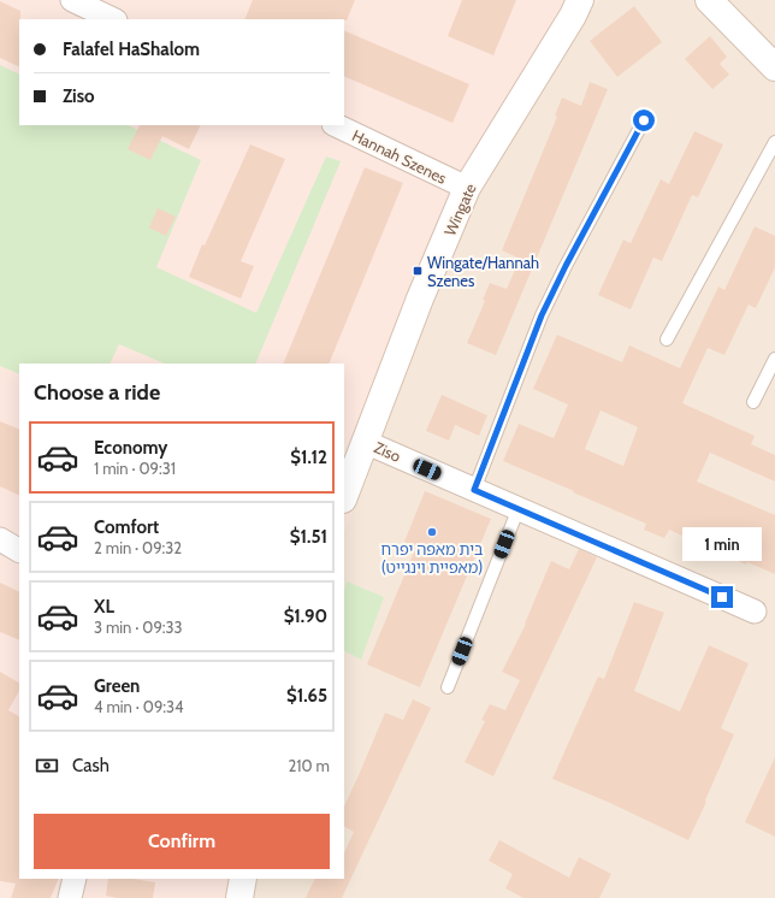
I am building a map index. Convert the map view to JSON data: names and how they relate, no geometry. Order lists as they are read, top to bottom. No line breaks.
{"streets":{"street":["Hannah Szenes","Wingate","Ziso"]},"crossings":[["Hannah Szenes","Wingate"],["Wingate","Ziso"]],"places":{"transit":["Wingate/Hannah Szenes"],"other":["בית מאפה יפרח (מאפיית וינגייט)"]},"page":{"banner":["Falafel HaShalom","Ziso"],"heading":"Choose a ride","list":[{"name":"Economy","note":"1 min · 09:31","value":"$1.12"},{"name":"Comfort","note":"2 min · 09:32","value":"$1.51"},{"name":"XL","note":"3 min · 09:33","value":"$1.90"},{"name":"Green","note":"4 min · 09:34","value":"$1.65"}],"bubble":"1 min","pay":["Cash","210 m"],"buttons":"Confirm"}}
